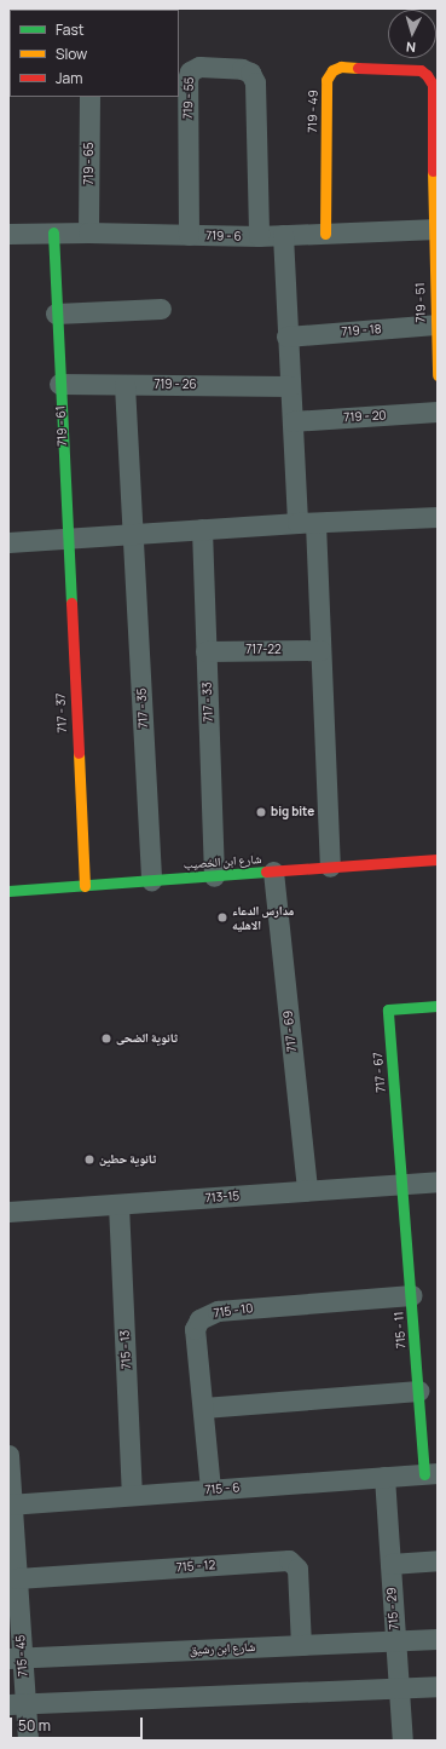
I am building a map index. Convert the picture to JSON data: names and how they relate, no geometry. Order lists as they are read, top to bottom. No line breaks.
{"streets":{"street":["719 - 55","719 - 49","719 - 65","719 - 6","719 - 51","719 - 18","719 - 26","719 - 20","719 - 61","717-22","717 - 33","717 - 35","717 - 37","شارع ابن الخصيب","717 - 69","717 - 67","713-15","715 - 10","715 - 11","715 - 13","715 - 6","715 - 12","715 - 29","شارع ابن رشيق","715 - 45"]},"crossings":[["719 - 55","719 - 6"],["719 - 49","719 - 6"],["719 - 49","719 - 51"],["719 - 65","719 - 6"],["719 - 6","719 - 51"],["719 - 6","719 - 61"],["719 - 51","719 - 18"],["719 - 26","719 - 61"],["719 - 26","717 - 35"],["719 - 61","717 - 37"],["717-22","717 - 33"],["717 - 33","شارع ابن الخصيب"],["717 - 35","شارع ابن الخصيب"],["717 - 37","شارع ابن الخصيب"],["شارع ابن الخصيب","717 - 69"],["717 - 69","713-15"],["717 - 67","713-15"],["717 - 67","715 - 11"],["713-15","715 - 11"],["713-15","715 - 13"],["715 - 10","715 - 11"],["715 - 10","715 - 6"],["715 - 11","715 - 6"],["715 - 13","715 - 6"],["715 - 6","715 - 29"],["715 - 6","715 - 45"],["715 - 12","شارع ابن رشيق"],["715 - 12","715 - 45"],["715 - 29","شارع ابن رشيق"],["شارع ابن رشيق","715 - 45"]],"places":["big bite","مدارس الدعاء الاهليه","ثانوية الضحى","ثانوية حطين"],"legend":["Fast","Slow","Jam"],"scale_bar":"50 m","north":"bottom"}
